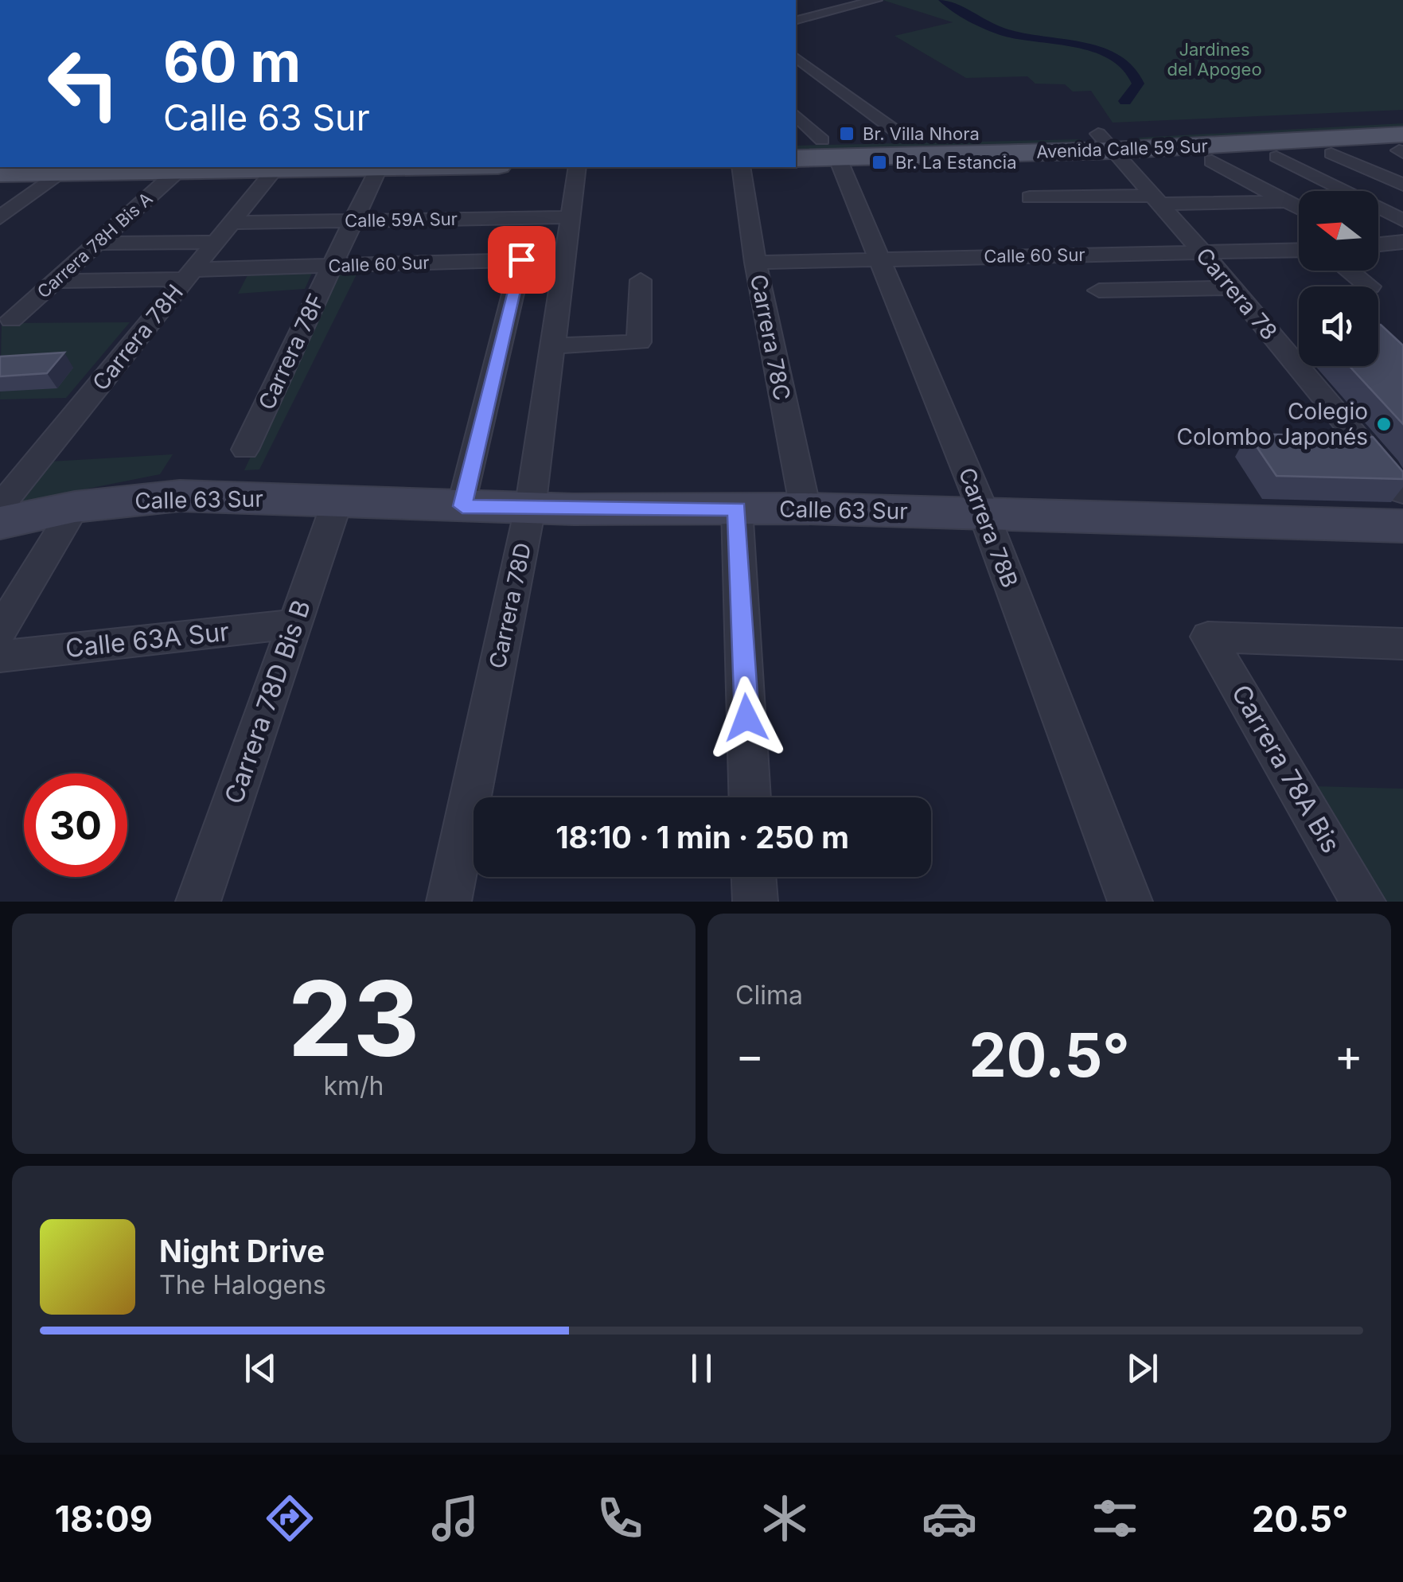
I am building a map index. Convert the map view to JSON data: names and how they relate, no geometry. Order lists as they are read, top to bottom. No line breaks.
{"streets":{"main road":["Avenida Calle 59 Sur","Calle 63 Sur"],"street":["Calle 59A Sur","Carrera 78H Bis A","Calle 60 Sur","Carrera 78","Carrera 78H","Carrera 78C","Carrera 78F","Carrera 78B","Carrera 78D","Calle 63A Sur","Carrera 78D Bis B","Carrera 78A Bis"]},"crossings":[["Avenida Calle 59 Sur","Carrera 78"],["Avenida Calle 59 Sur","Carrera 78B"],["Calle 59A Sur","Carrera 78H"],["Calle 59A Sur","Carrera 78F"],["Calle 59A Sur","Carrera 78D"],["Carrera 78H Bis A","Calle 60 Sur"],["Calle 60 Sur","Carrera 78"],["Calle 60 Sur","Carrera 78H"],["Calle 60 Sur","Carrera 78C"],["Calle 60 Sur","Carrera 78F"],["Calle 60 Sur","Carrera 78B"],["Calle 60 Sur","Carrera 78D"],["Carrera 78C","Calle 63 Sur"],["Calle 63 Sur","Carrera 78B"],["Calle 63 Sur","Carrera 78D"],["Calle 63 Sur","Carrera 78D Bis B"],["Calle 63A Sur","Carrera 78D Bis B"]],"parks":["Jardines del Apogeo"],"places":{"transit":["Br. Villa Nhora","Br. La Estancia"],"other":["Colegio Colombo Japonés"]},"north":"left","page":{"turn":["60 m","Calle 63 Sur"],"limit":"30","trip":"18:10 · 1 min · 250 m","tile":[["23","km/h"],"Clima"],"heat":["−","20.5°","+"],"song":["Night Drive","The Halogens"],"tabs":["18:09","20.5°"]}}
